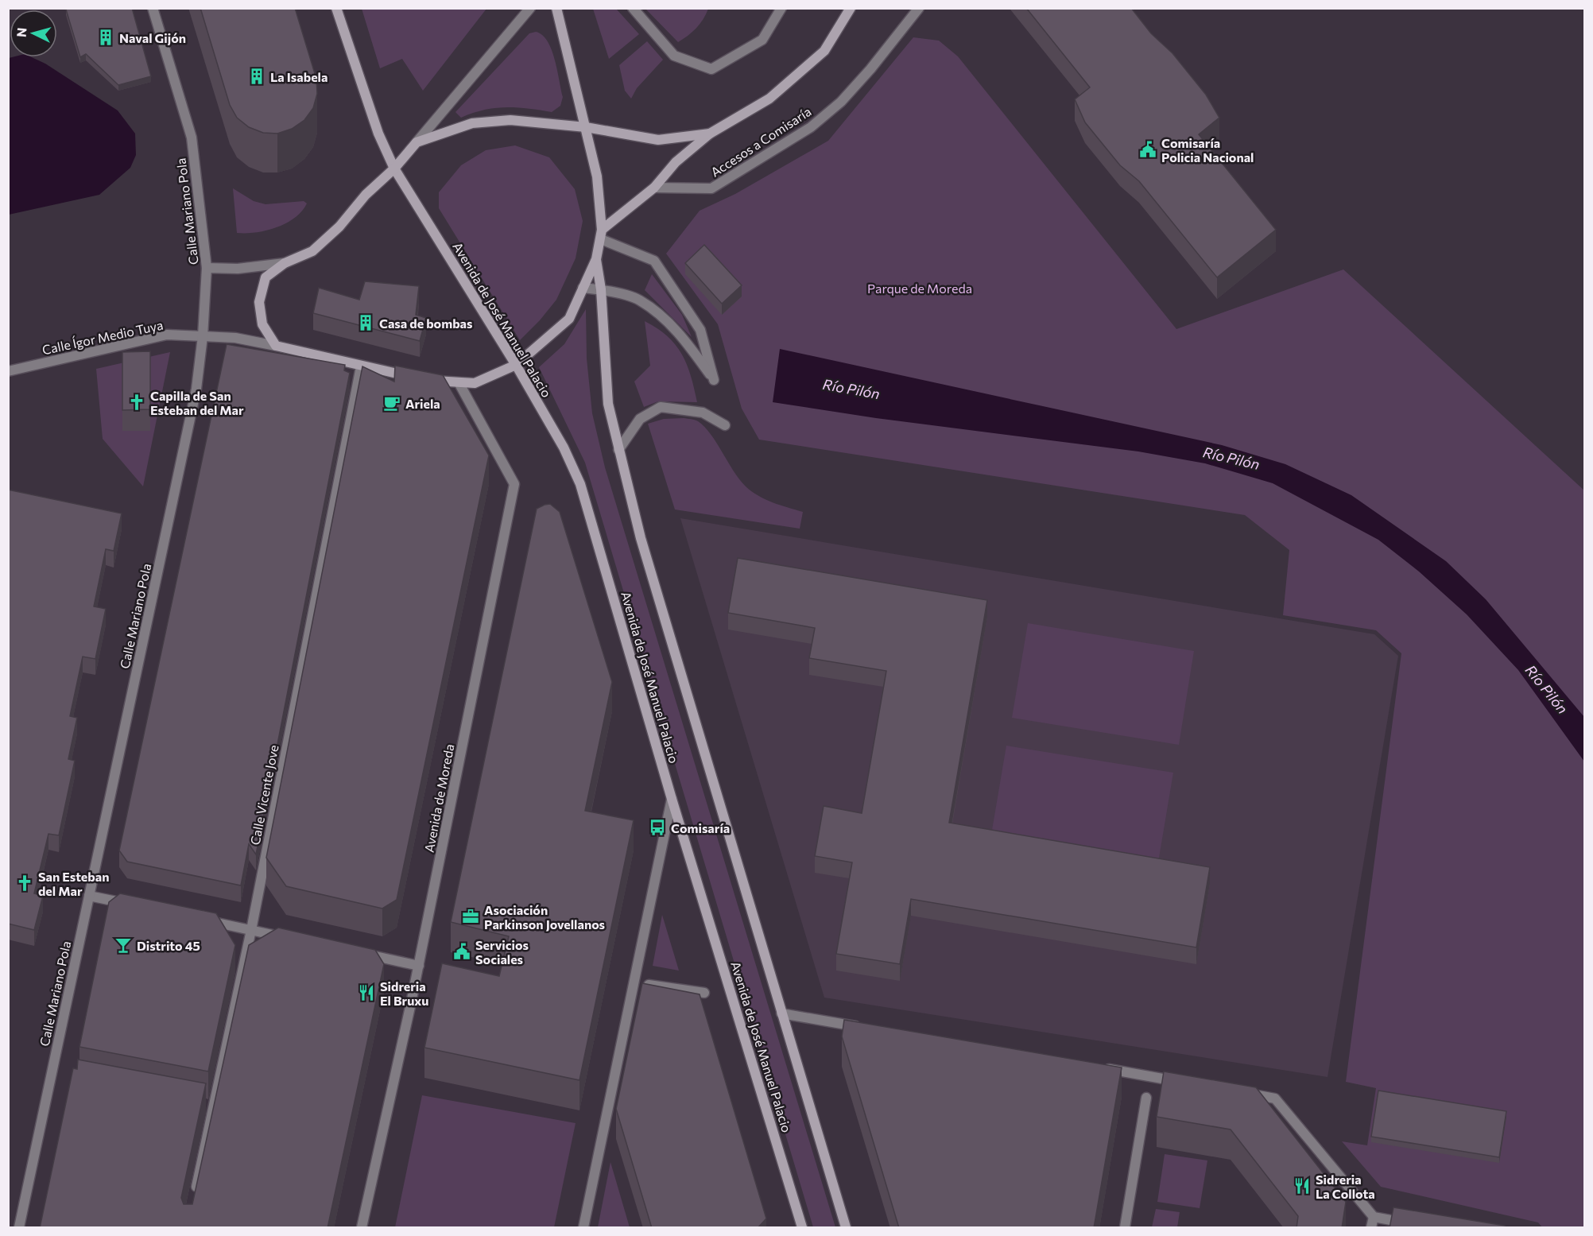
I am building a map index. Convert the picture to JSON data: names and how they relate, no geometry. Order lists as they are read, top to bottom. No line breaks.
{"streets":{"main road":["Avenida de José Manuel Palacio"],"street":["Accesos a Comisaría","Calle Mariano Pola","Calle Ígor Medio Tuya","Calle Vicente Jove","Avenida de Moreda"]},"crossings":[["Calle Mariano Pola","Calle Ígor Medio Tuya"]],"water":["Río Pilón"],"parks":["Parque de Moreda"],"places":{"building":["Naval Gijón","La Isabela","Casa de bombas"],"public building":["Comisaría Policia Nacional","Servicios Sociales"],"church":["Capilla de San Esteban del Mar","San Esteban del Mar"],"cafe":["Ariela"],"bus stop":["Comisaría"],"office":["Asociación Parkinson Jovellanos"],"bar":["Distrito 45"],"restaurant":["Sidreria El Bruxu","Sidreria La Collota"]},"north":"left"}
